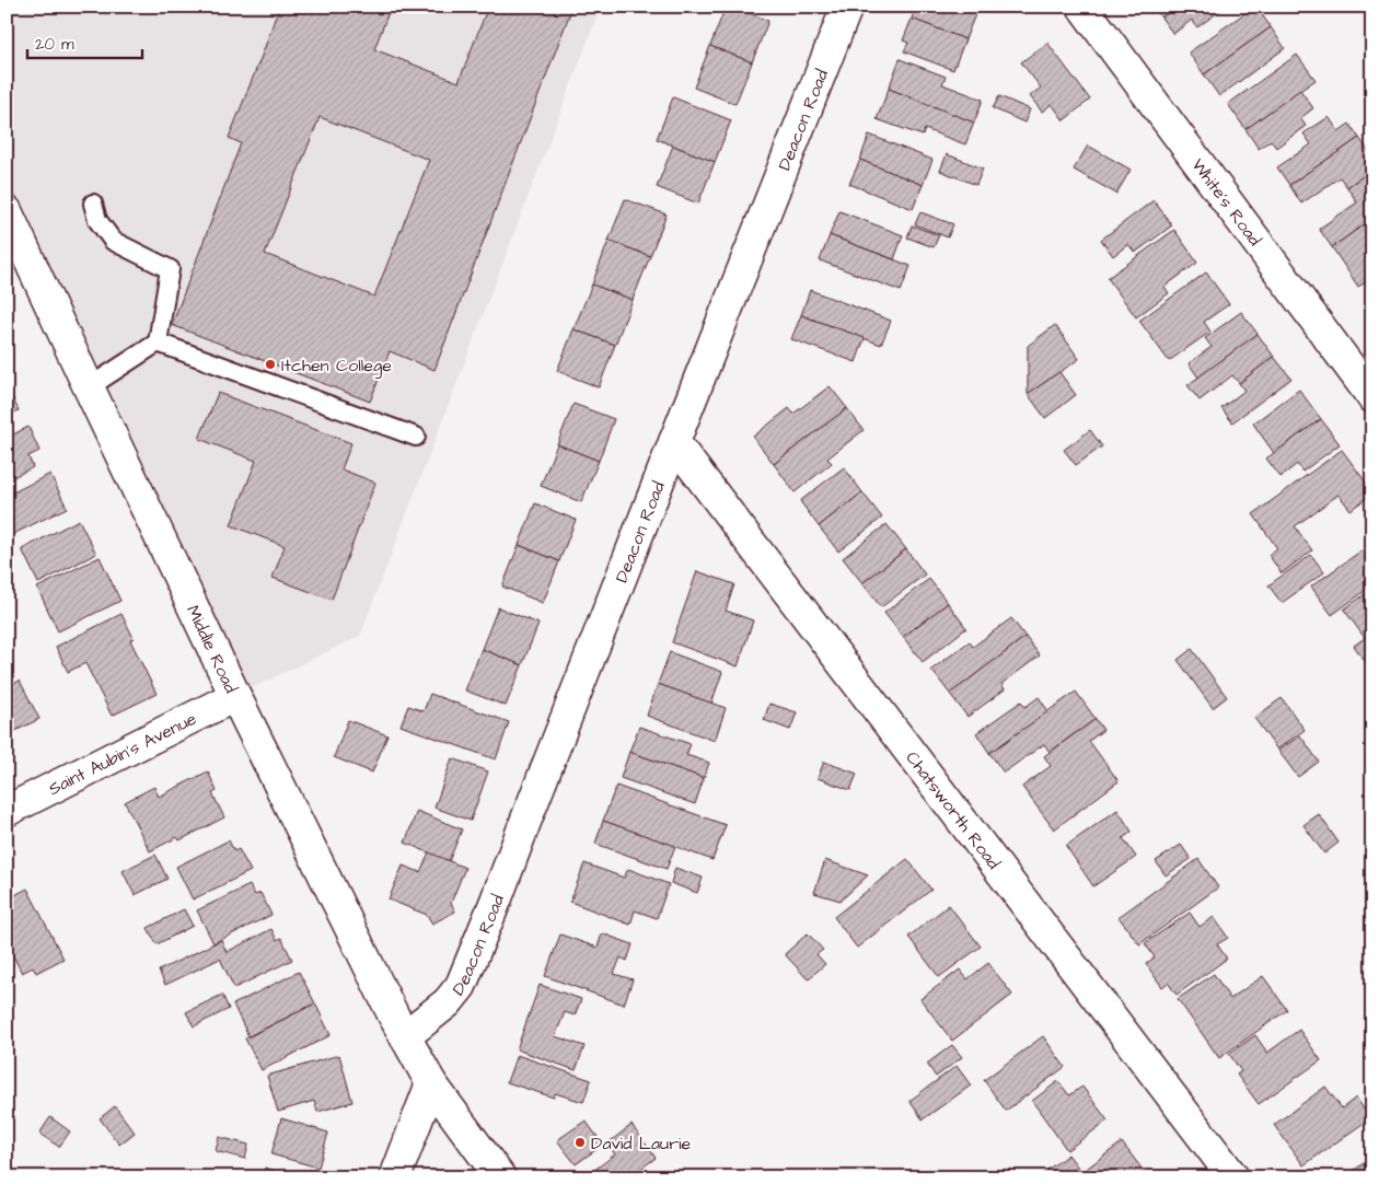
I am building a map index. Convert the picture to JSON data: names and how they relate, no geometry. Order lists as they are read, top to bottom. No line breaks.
{"streets":{"street":["Deacon Road","White's Road","Middle Road","Saint Aubin's Avenue","Chatsworth Road"]},"crossings":[["Deacon Road","Middle Road"],["Deacon Road","Chatsworth Road"],["Middle Road","Saint Aubin's Avenue"]],"places":["Itchen College","David Laurie"],"scale_bar":"20 m"}
